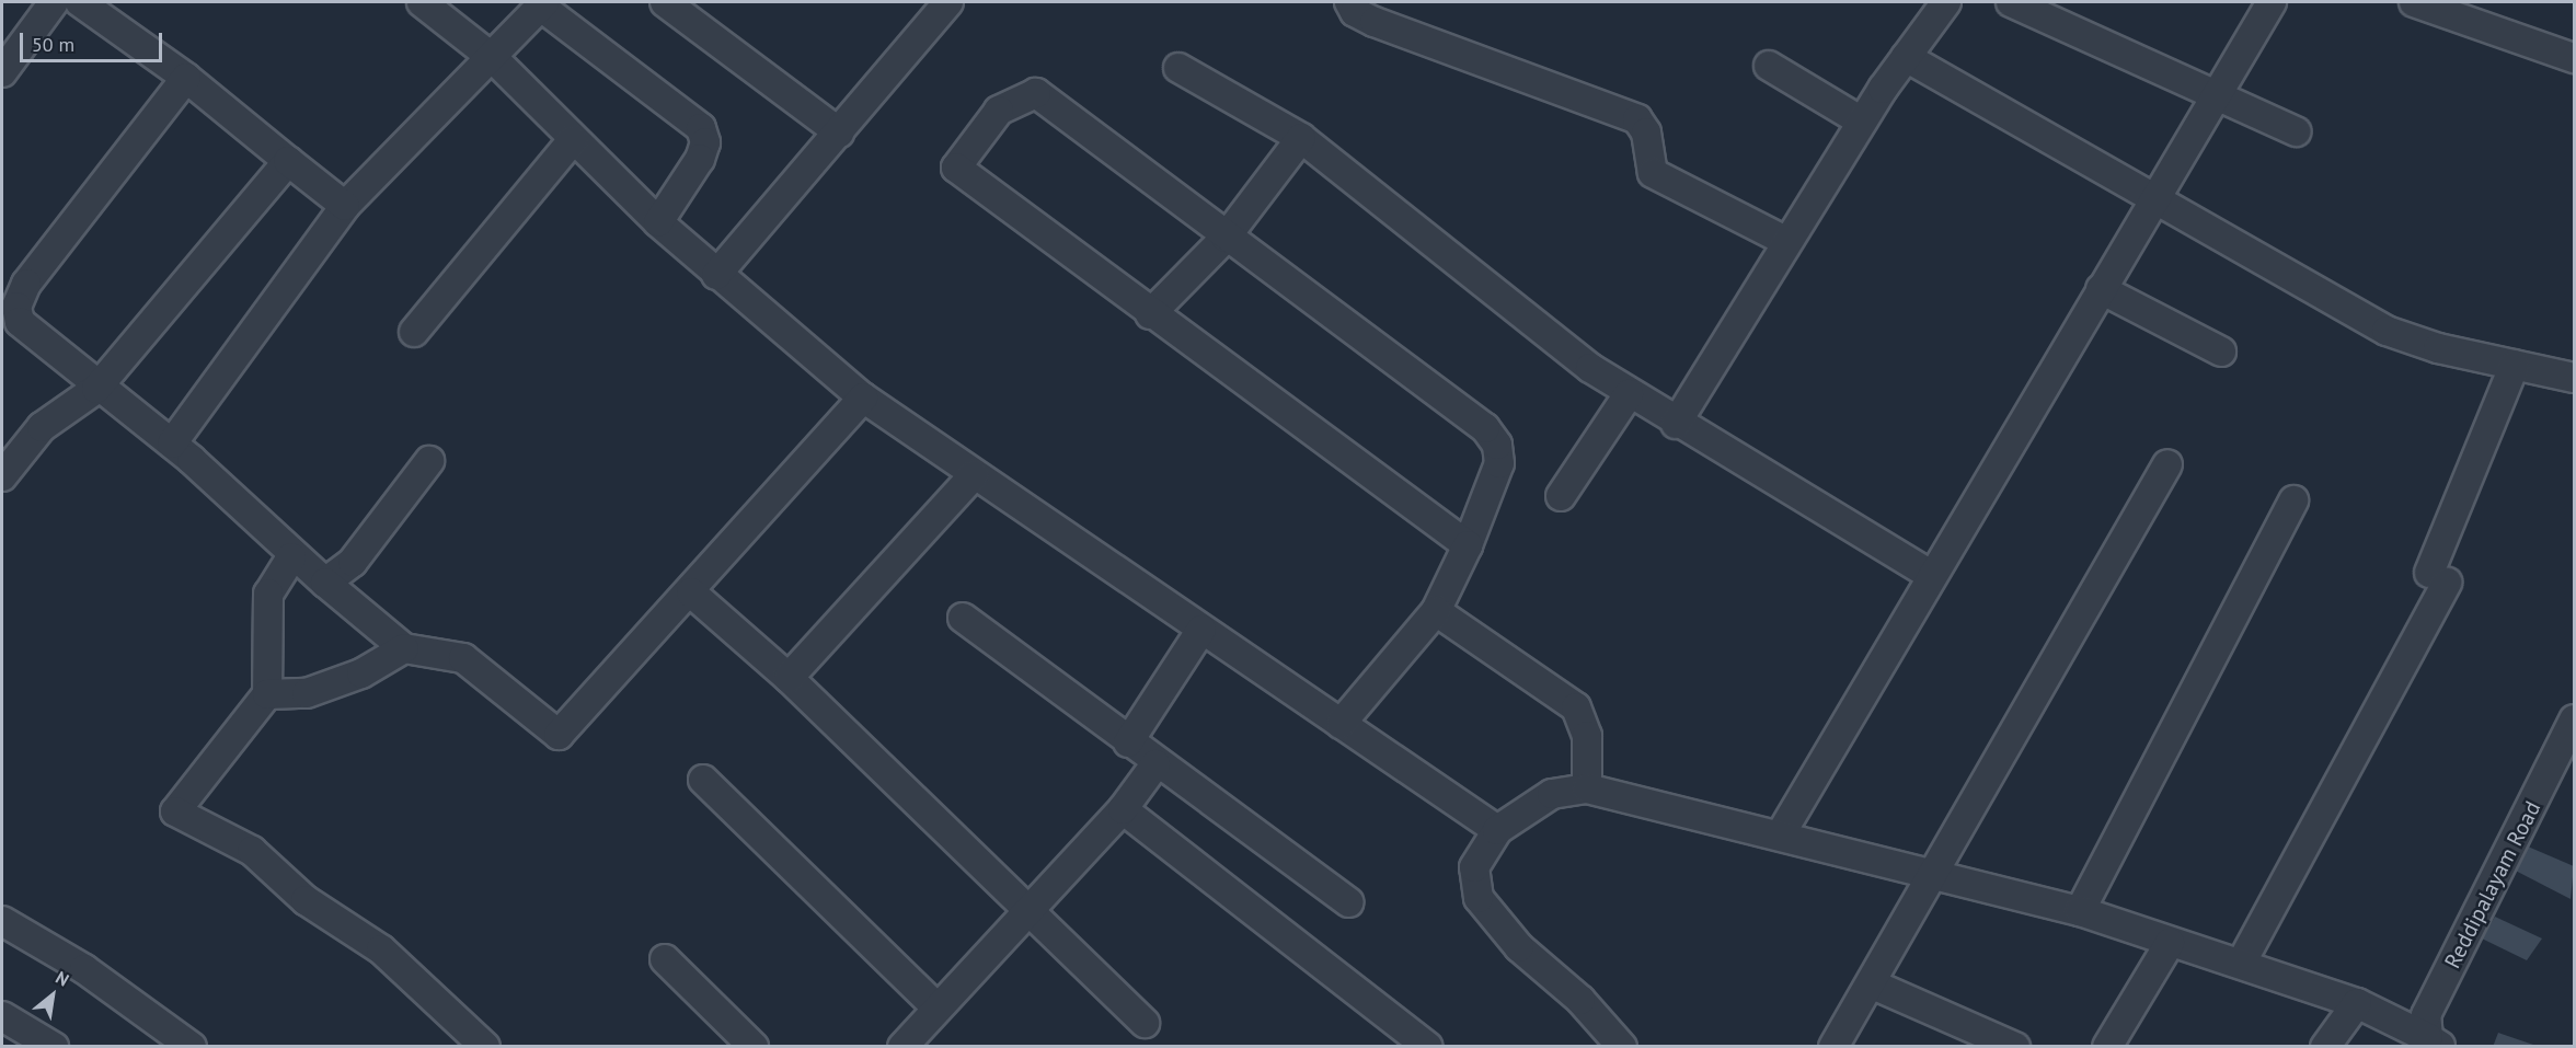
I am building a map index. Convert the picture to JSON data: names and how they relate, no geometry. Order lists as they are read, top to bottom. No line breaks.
{"streets":{"street":["Reddipalayam Road"]},"scale_bar":"50 m","north":"top right"}
